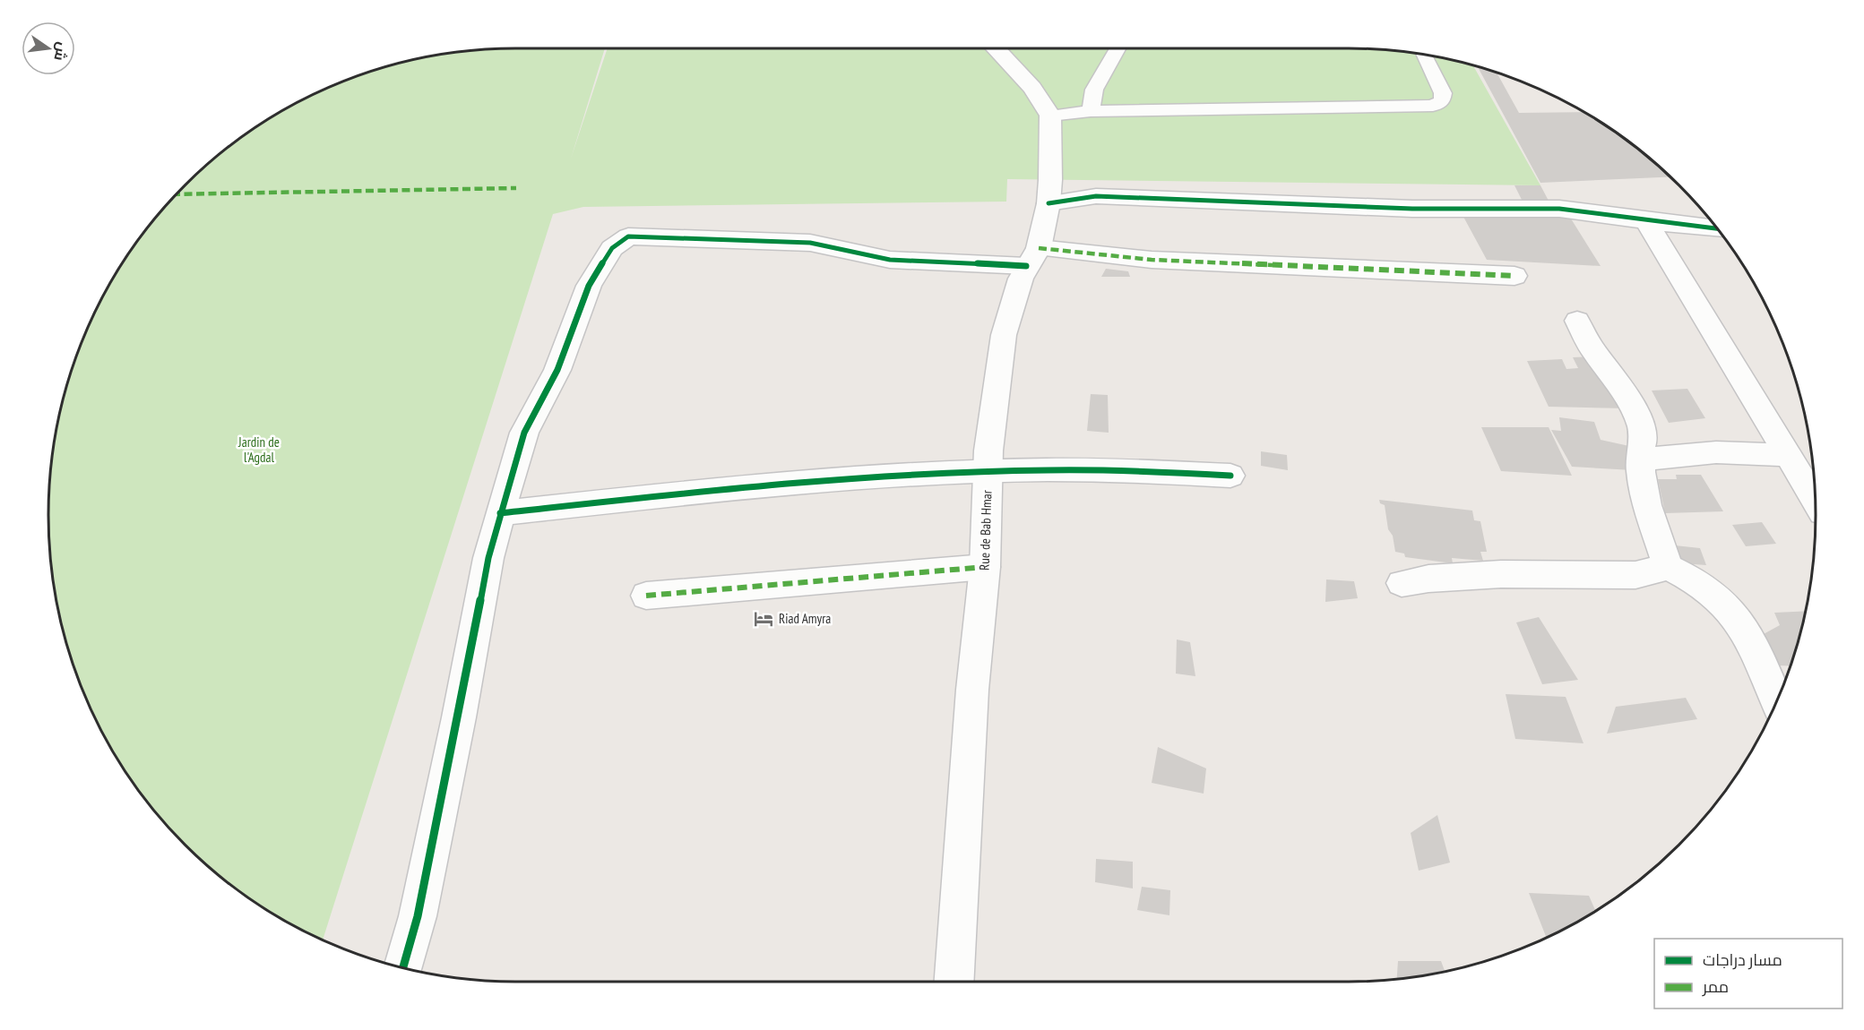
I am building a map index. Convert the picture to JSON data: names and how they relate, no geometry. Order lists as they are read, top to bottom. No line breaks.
{"streets":{"street":["Rue de Bab Hmar"]},"parks":["Jardin de l'Agdal"],"places":{"hotel":["Riad Amyra"]},"legend":["مسار دراجات","ممر"],"north":"right"}
